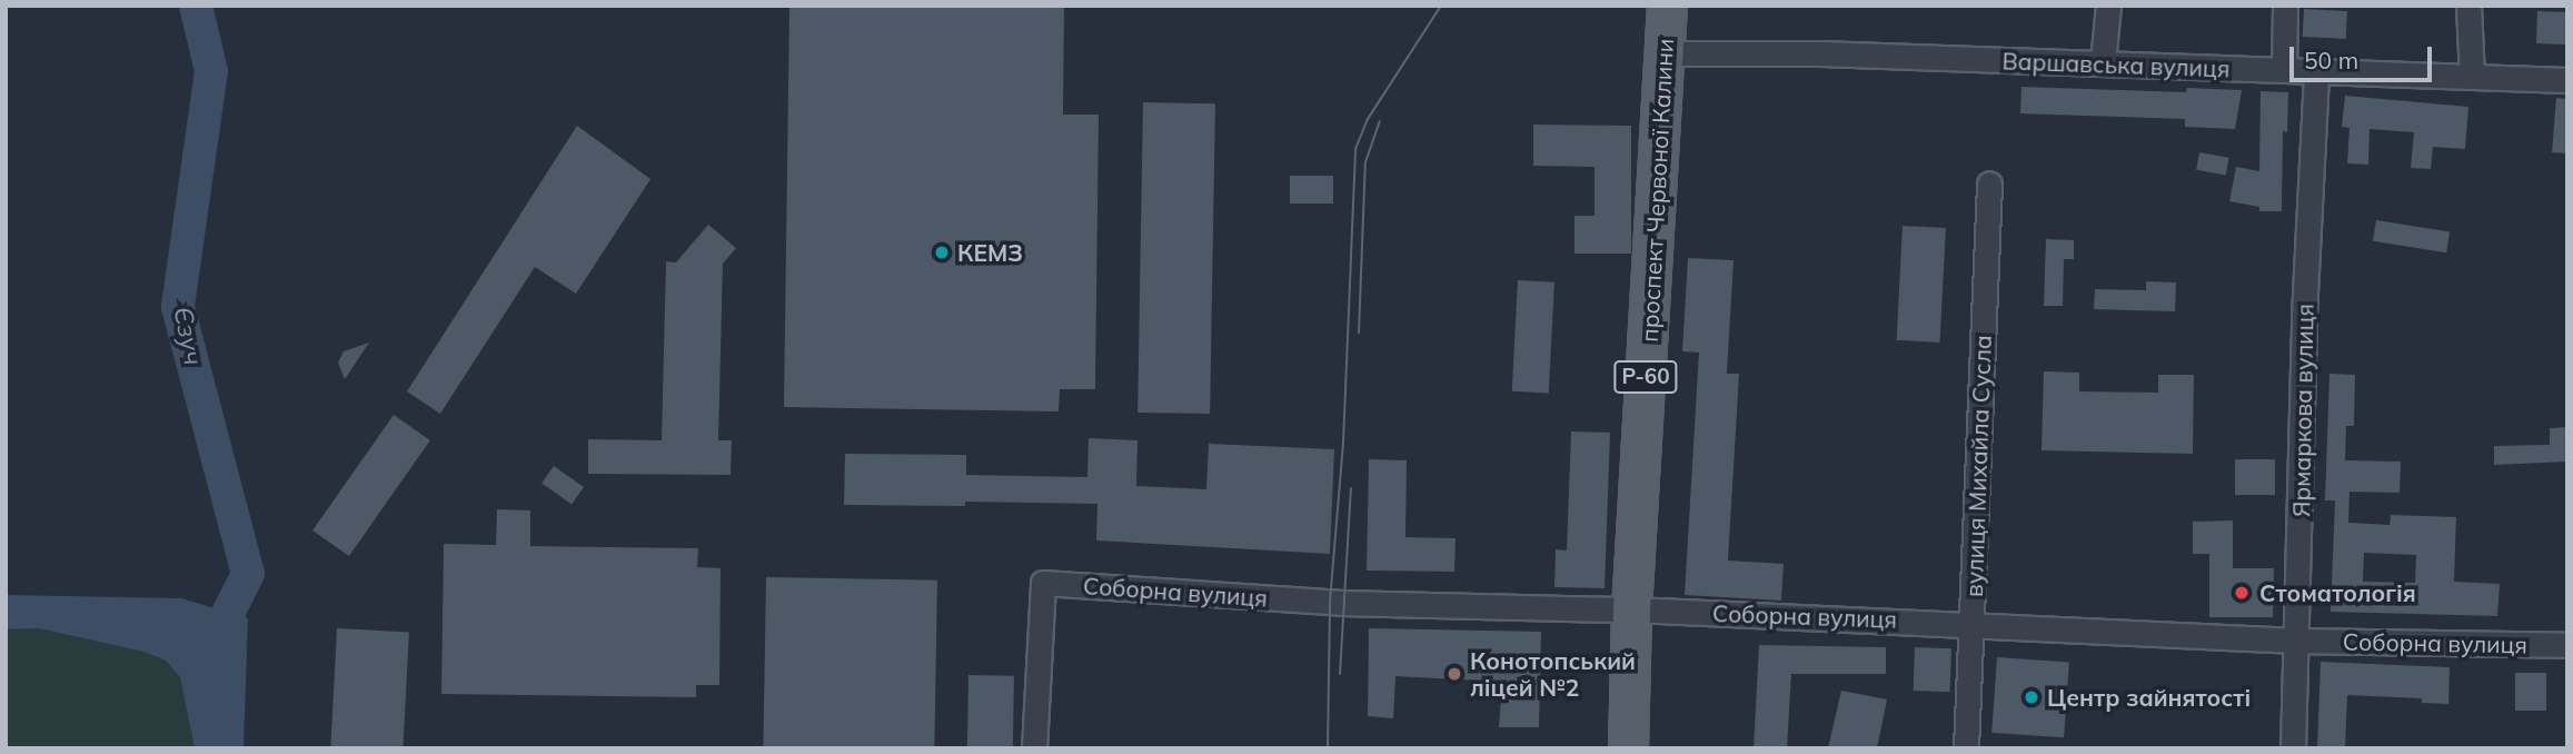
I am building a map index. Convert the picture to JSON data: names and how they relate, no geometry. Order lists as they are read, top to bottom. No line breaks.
{"streets":{"main road":["проспект Червоної Калини","Р-60"],"street":["Варшавська вулиця","Ярмаркова вулиця","вулиця Михайла Сусла","Соборна вулиця"]},"crossings":[["Варшавська вулиця","проспект Червоної Калини"],["Варшавська вулиця","Ярмаркова вулиця"],["проспект Червоної Калини","Соборна вулиця"],["Ярмаркова вулиця","Соборна вулиця"],["вулиця Михайла Сусла","Соборна вулиця"]],"water":["Єзуч"],"places":["КЕМЗ","Стоматологія","Конотопський ліцей №2","Центр зайнятості"],"scale_bar":"50 m"}
